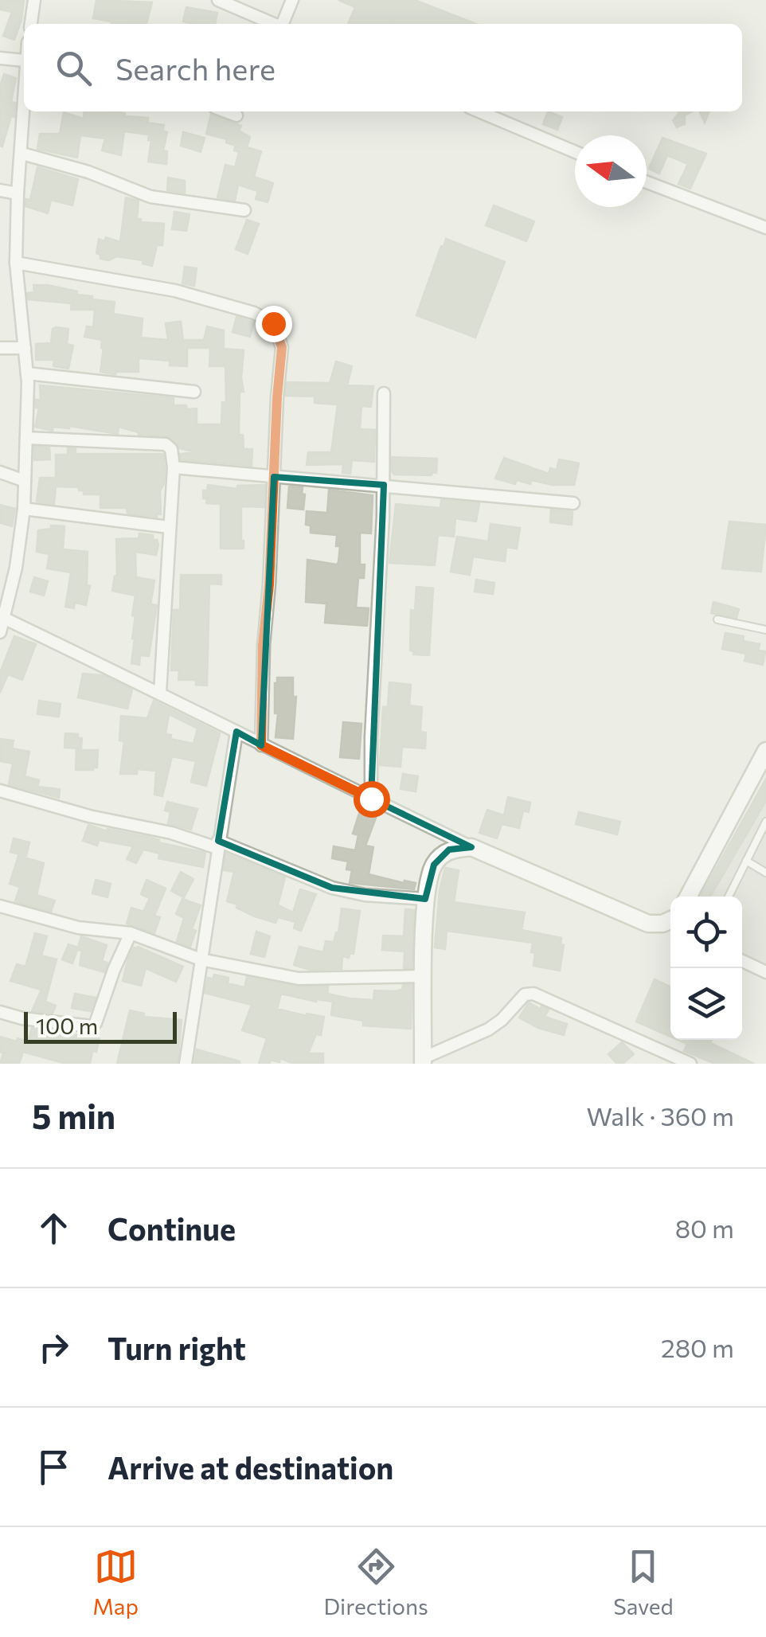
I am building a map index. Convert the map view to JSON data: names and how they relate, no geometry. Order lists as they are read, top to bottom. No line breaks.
{"scale_bar":"100 m","north":"left","page":{"search":"Search here","scale":"100 m","heading":["5 min","Walk · 360 m"],"list":[["Continue","80 m"],["Turn right","280 m"],"Arrive at destination"],"nav":["Map","Directions","Saved"]}}
